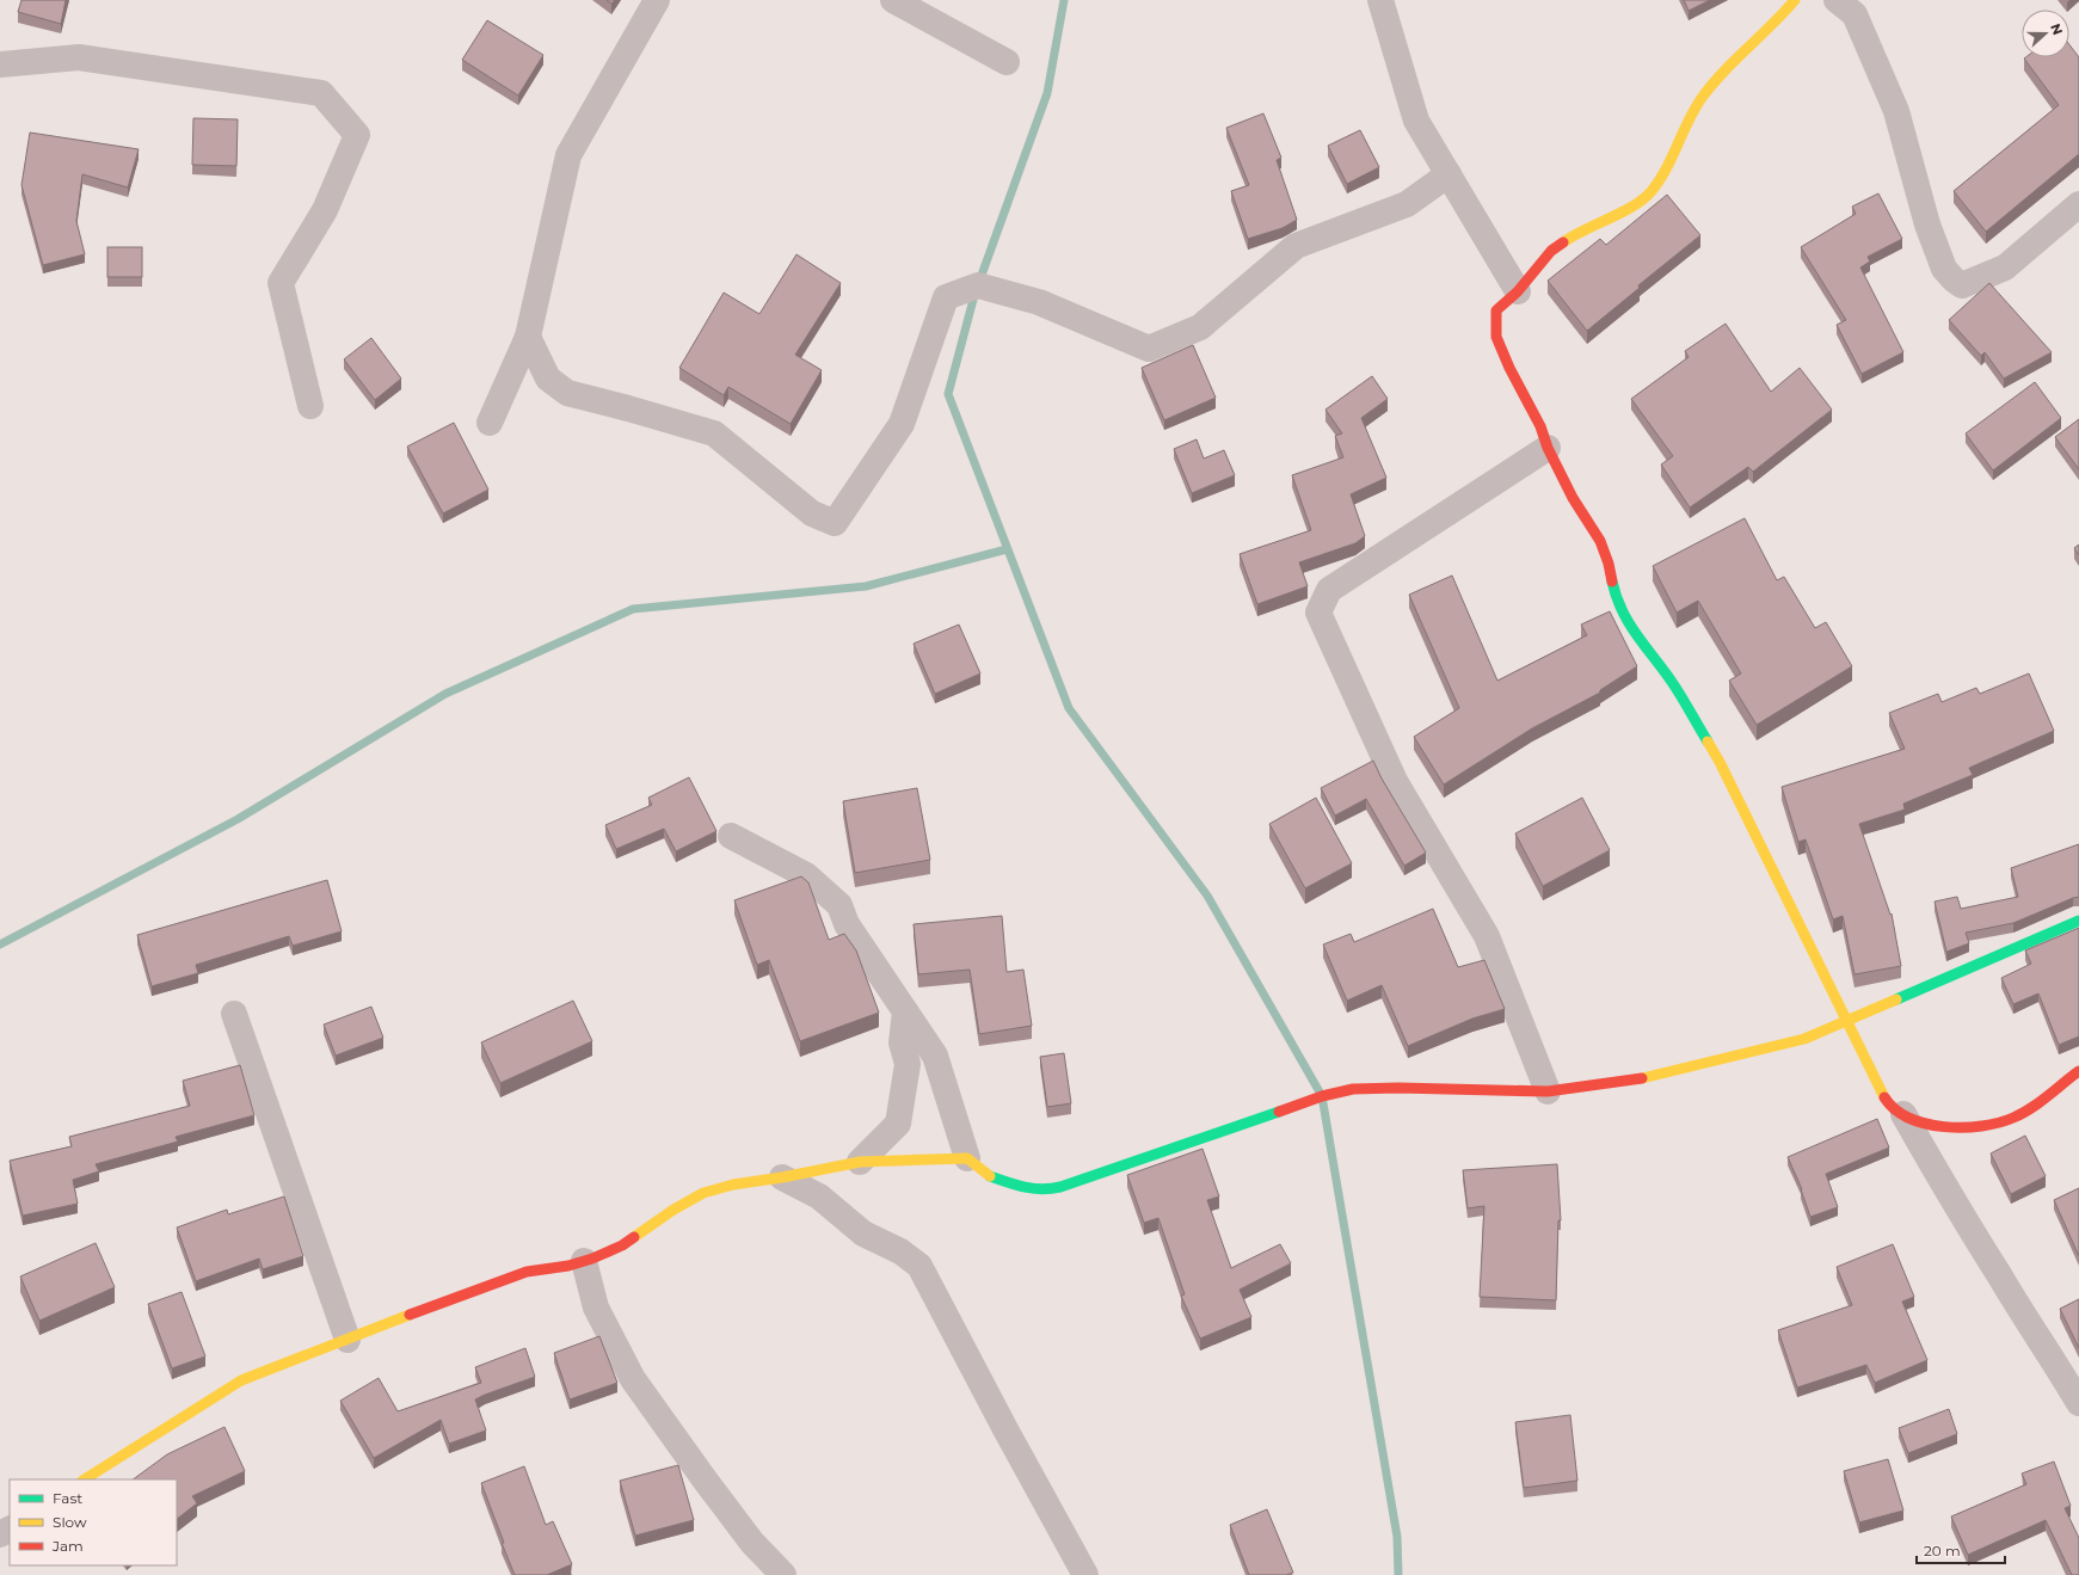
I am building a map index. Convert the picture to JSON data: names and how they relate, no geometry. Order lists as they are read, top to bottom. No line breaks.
{"legend":["Fast","Slow","Jam"],"scale_bar":"20 m","north":"right"}
